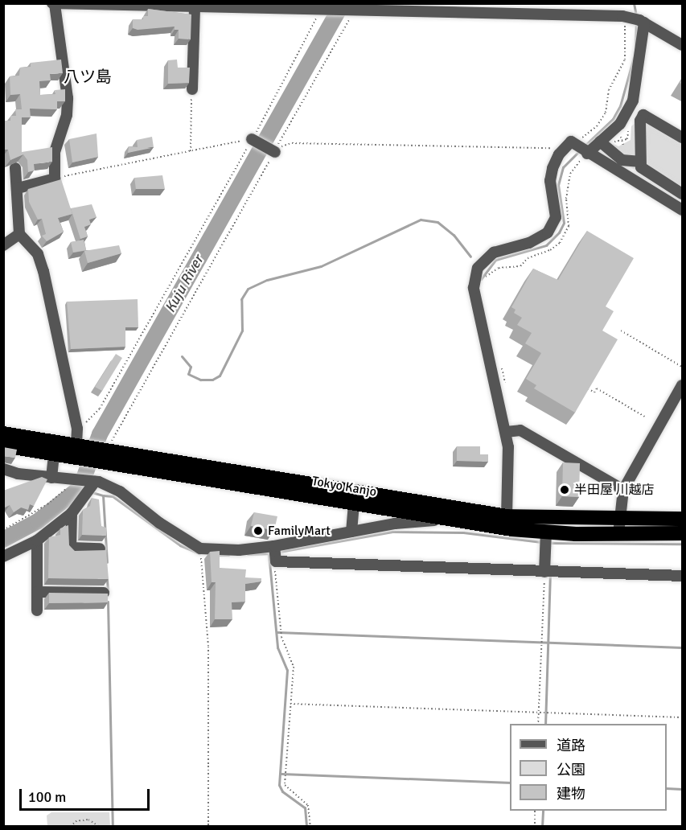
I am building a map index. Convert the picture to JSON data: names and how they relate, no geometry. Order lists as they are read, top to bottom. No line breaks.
{"streets":{"highway":["Tokyo Kanjo"]},"districts":["八ツ島"],"water":["Kuju River"],"places":["半田屋 川越店","FamilyMart"],"legend":["道路","公園","建物"],"scale_bar":"100 m"}
